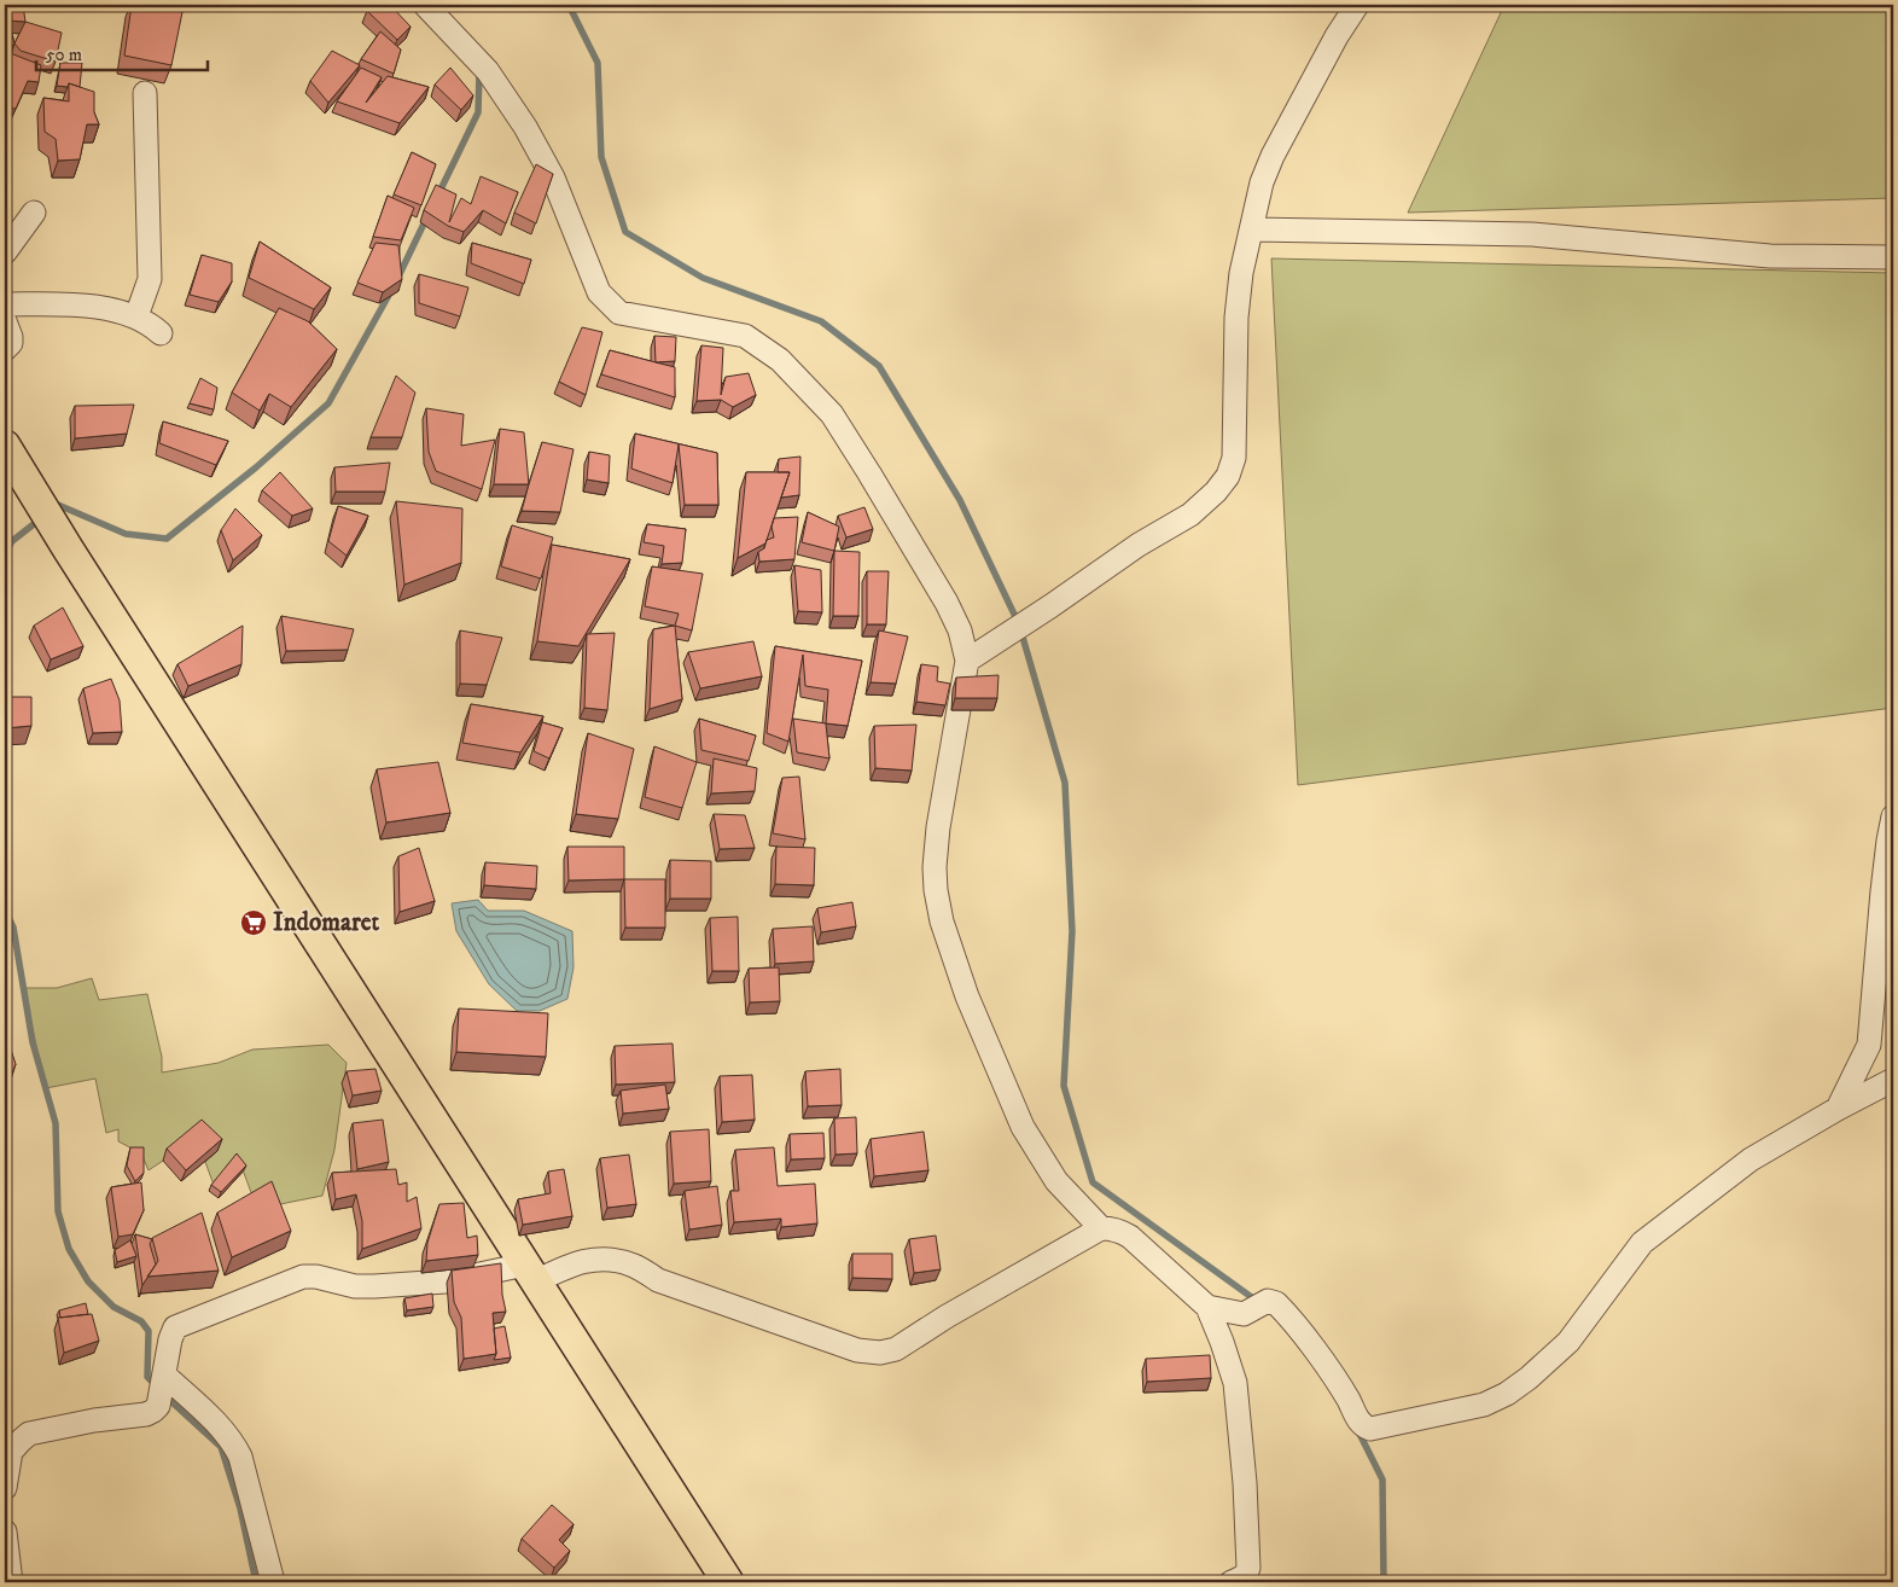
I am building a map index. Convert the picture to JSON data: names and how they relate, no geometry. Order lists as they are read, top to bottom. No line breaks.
{"places":{"supermarket":["Indomaret"]},"scale_bar":"50 m"}
